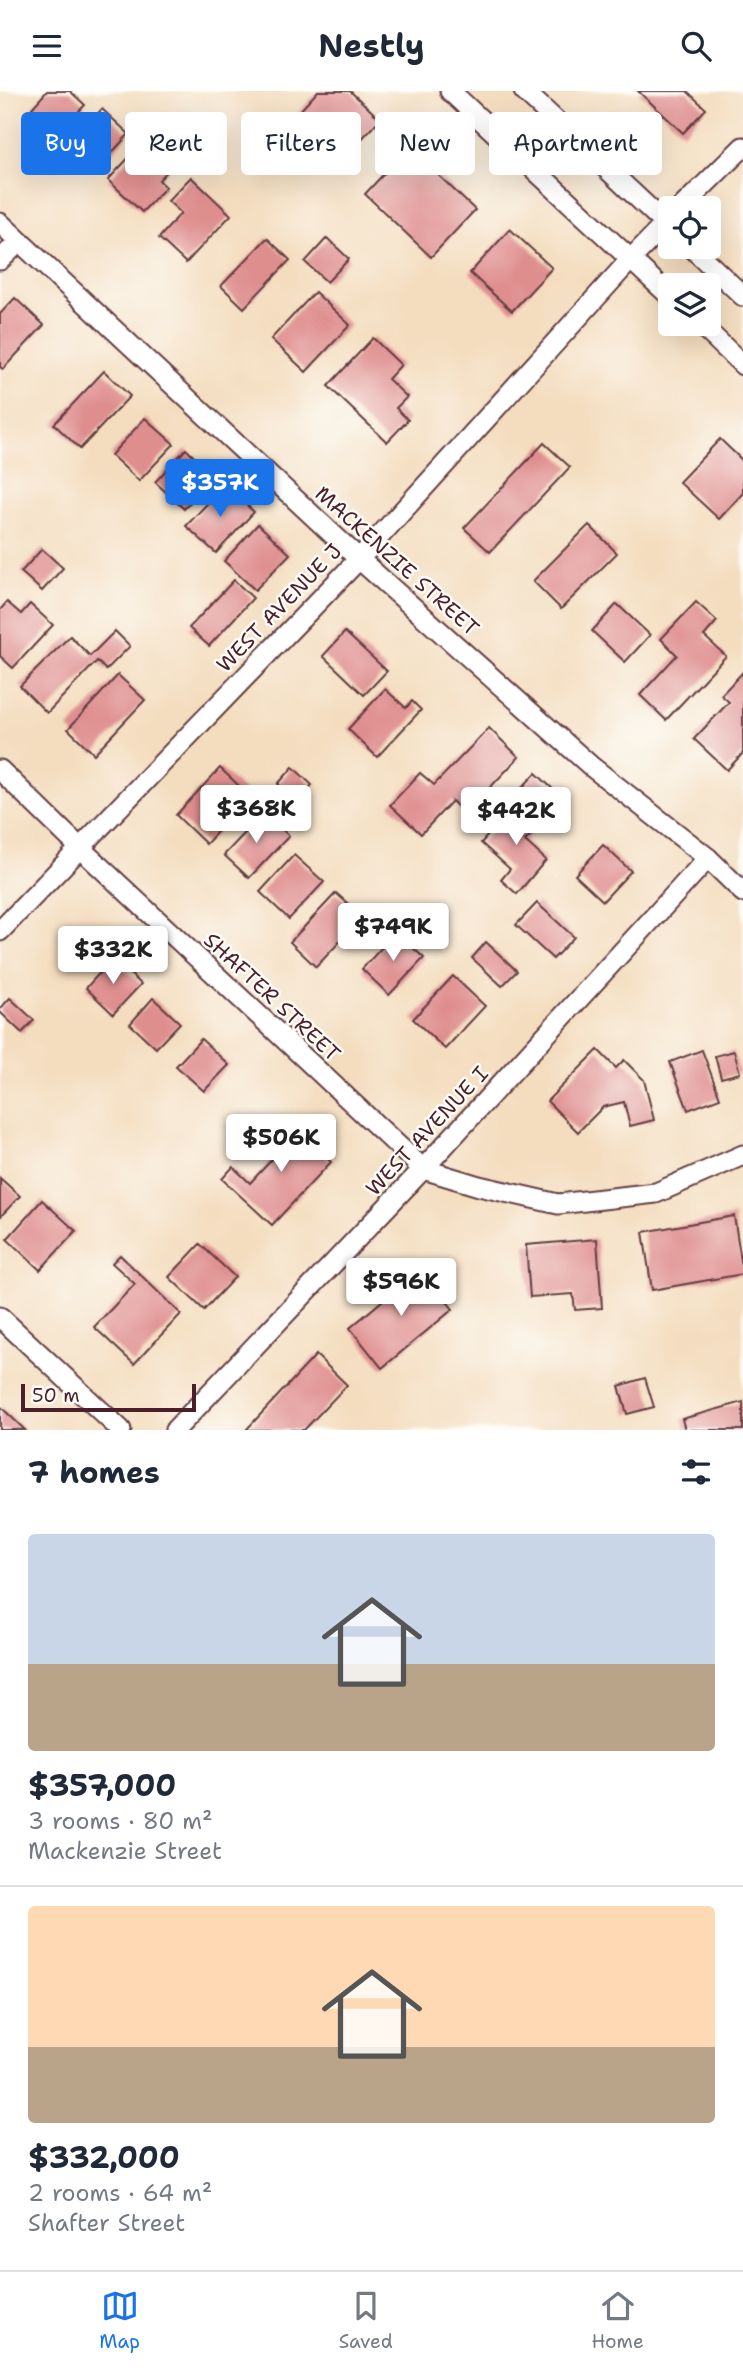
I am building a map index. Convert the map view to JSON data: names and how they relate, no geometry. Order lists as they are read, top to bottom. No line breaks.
{"streets":{"street":["MACKENZIE STREET","WEST AVENUE J","SHAFTER STREET","WEST AVENUE I"]},"crossings":[["MACKENZIE STREET","WEST AVENUE J"],["MACKENZIE STREET","WEST AVENUE I"],["WEST AVENUE J","SHAFTER STREET"],["SHAFTER STREET","WEST AVENUE I"]],"scale_bar":"50 m","page":{"header":"Nestly","chip":["Buy","Rent","Filters","New","Apartment"],"price":["$357K","$368K","$442K","$749K","$332K","$506K","$596K"],"scale":"50 m","heading":"7 homes","list":[{"name":"$357,000","note":"3 rooms · 80 m² · Mackenzie Street"},{"name":"$332,000","note":"2 rooms · 64 m² · Shafter Street"}],"tabs":["Map","Saved","Home"]}}
